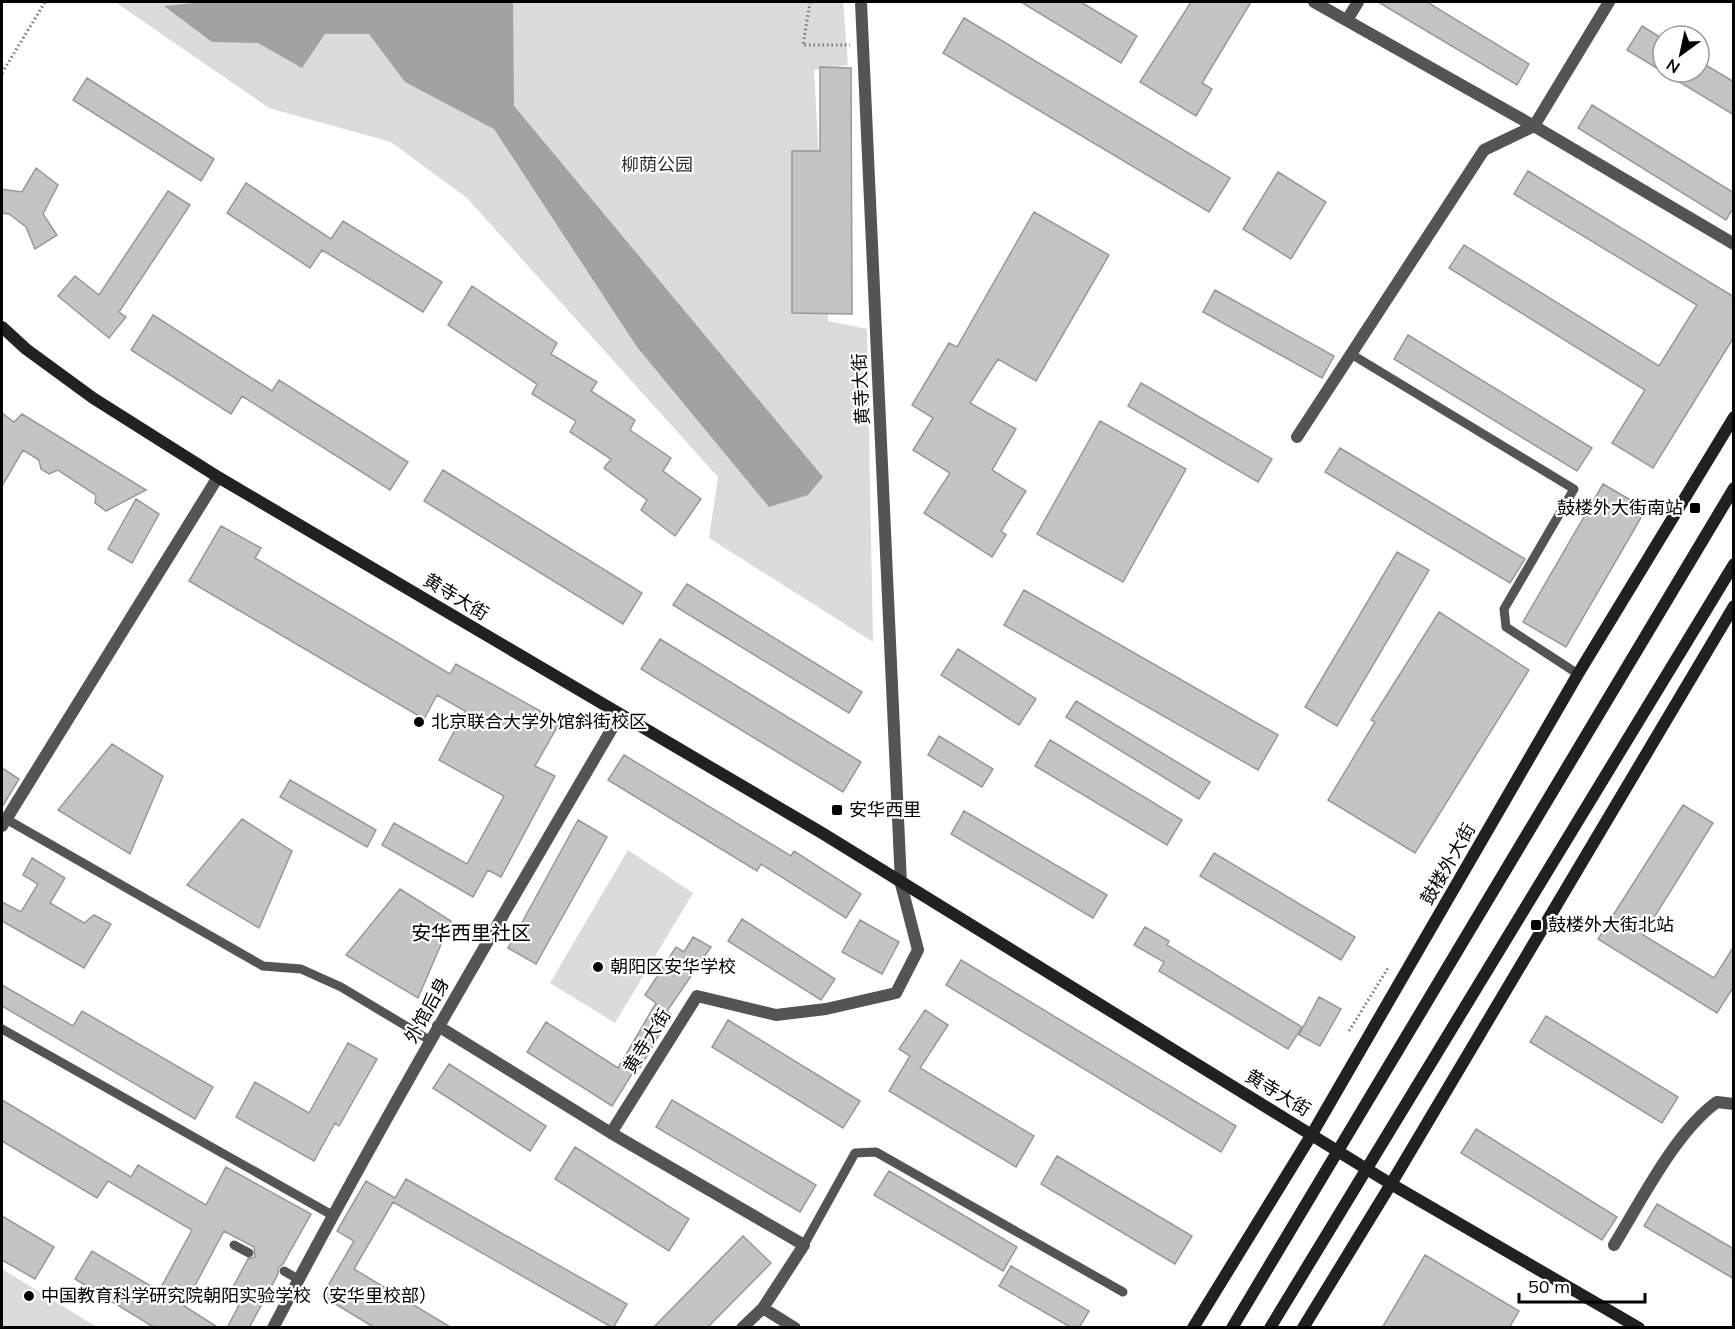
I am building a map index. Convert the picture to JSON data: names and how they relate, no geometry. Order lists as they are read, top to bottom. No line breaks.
{"streets":{"street":["黄寺大街","鼓楼外大街","外馆后身"]},"crossings":[["黄寺大街","鼓楼外大街"],["黄寺大街","外馆后身"]],"districts":["安华西里社区"],"parks":["柳荫公园"],"places":{"transit":["鼓楼外大街南站","安华西里","鼓楼外大街北站"],"other":["北京联合大学外馆斜街校区","朝阳区安华学校","中国教育科学研究院朝阳实验学校（安华里校部）"]},"scale_bar":"50 m","north":"bottom left"}
